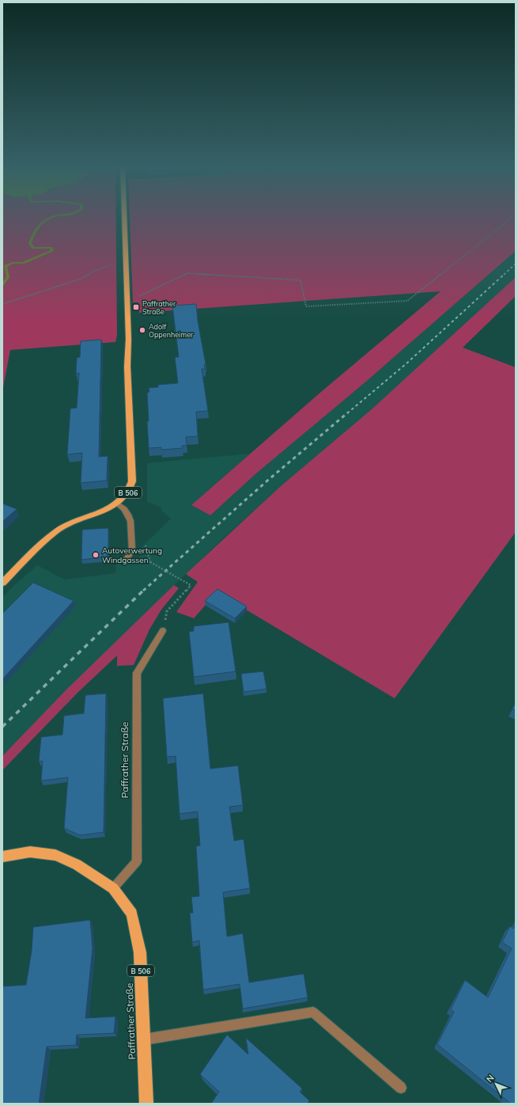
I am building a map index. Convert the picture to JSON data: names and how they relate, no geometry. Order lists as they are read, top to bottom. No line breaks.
{"streets":{"main road":["B 506","Paffrather Straße"]},"places":{"transit":["Paffrather Straße"],"other":["Adolf Oppenheimer","Autoverwertung Windgassen"]},"north":"top left"}
